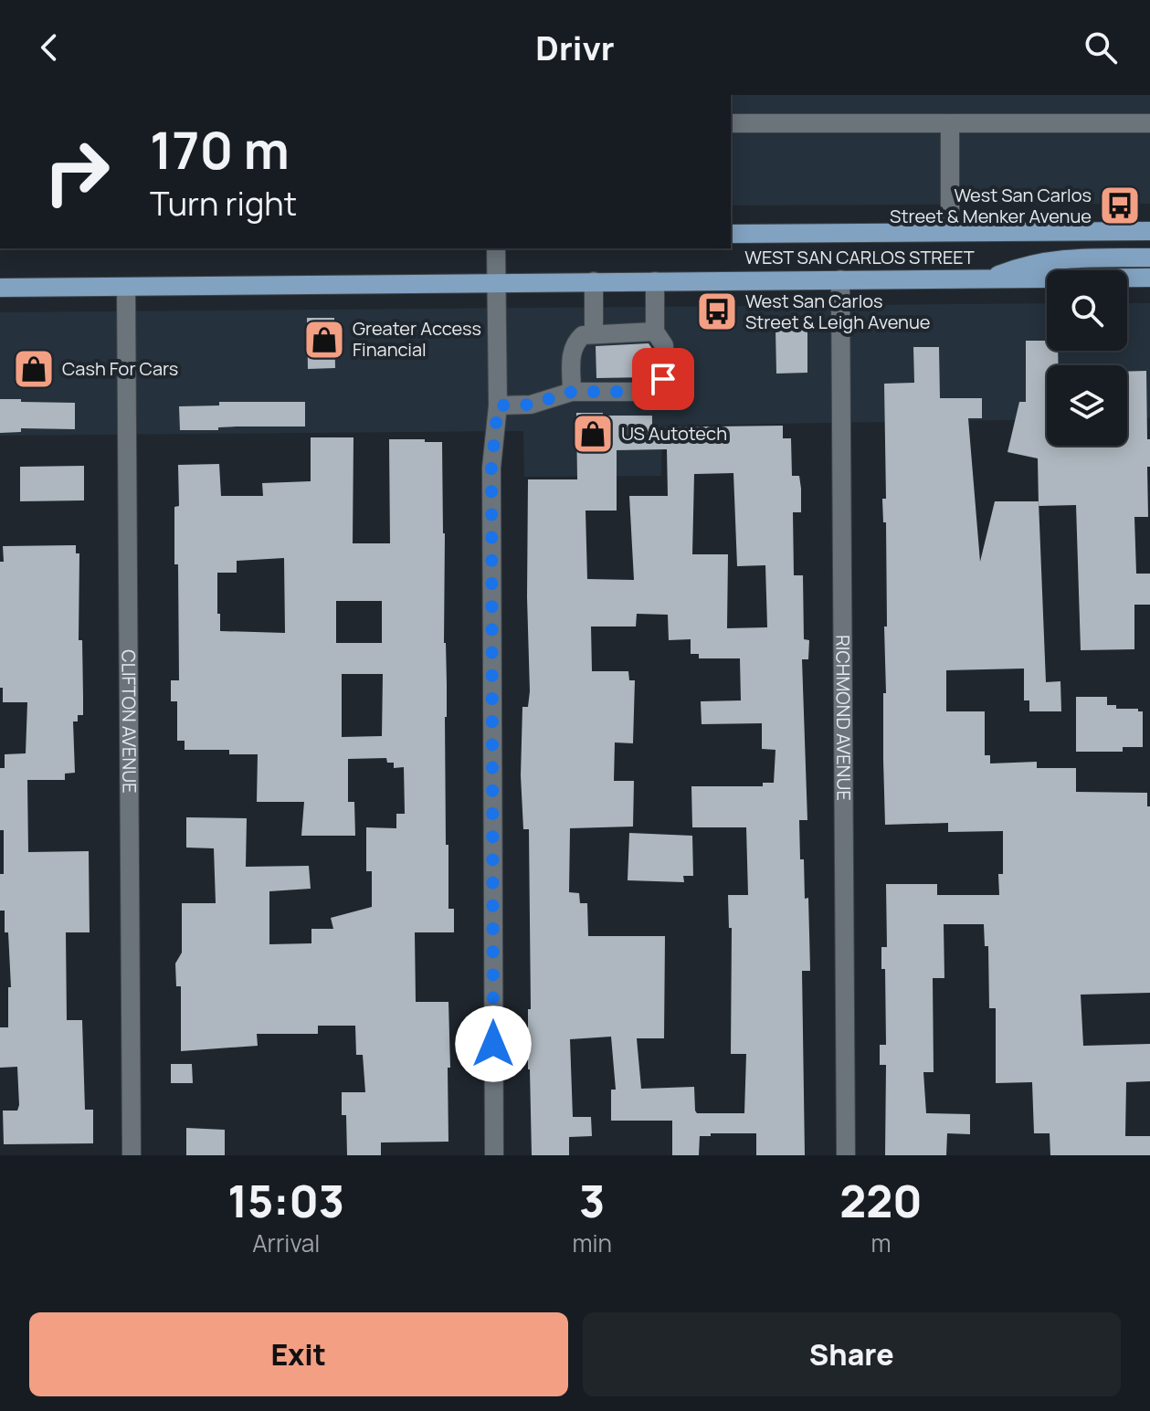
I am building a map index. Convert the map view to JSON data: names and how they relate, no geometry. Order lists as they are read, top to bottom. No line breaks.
{"streets":{"main road":["WEST SAN CARLOS STREET"],"street":["RICHMOND AVENUE","CLIFTON AVENUE"]},"crossings":[["WEST SAN CARLOS STREET","RICHMOND AVENUE"],["WEST SAN CARLOS STREET","CLIFTON AVENUE"]],"places":{"bus stop":["West San Carlos Street & Menker Avenue","West San Carlos Street & Leigh Avenue"],"shop":["Greater Access Financial","Cash For Cars","US Autotech"]},"page":{"header":"Drivr","turn":["170 m","Turn right"],"eta":["15:03","Arrival","3","min","220","m"],"buttons":["Exit","Share"]}}
